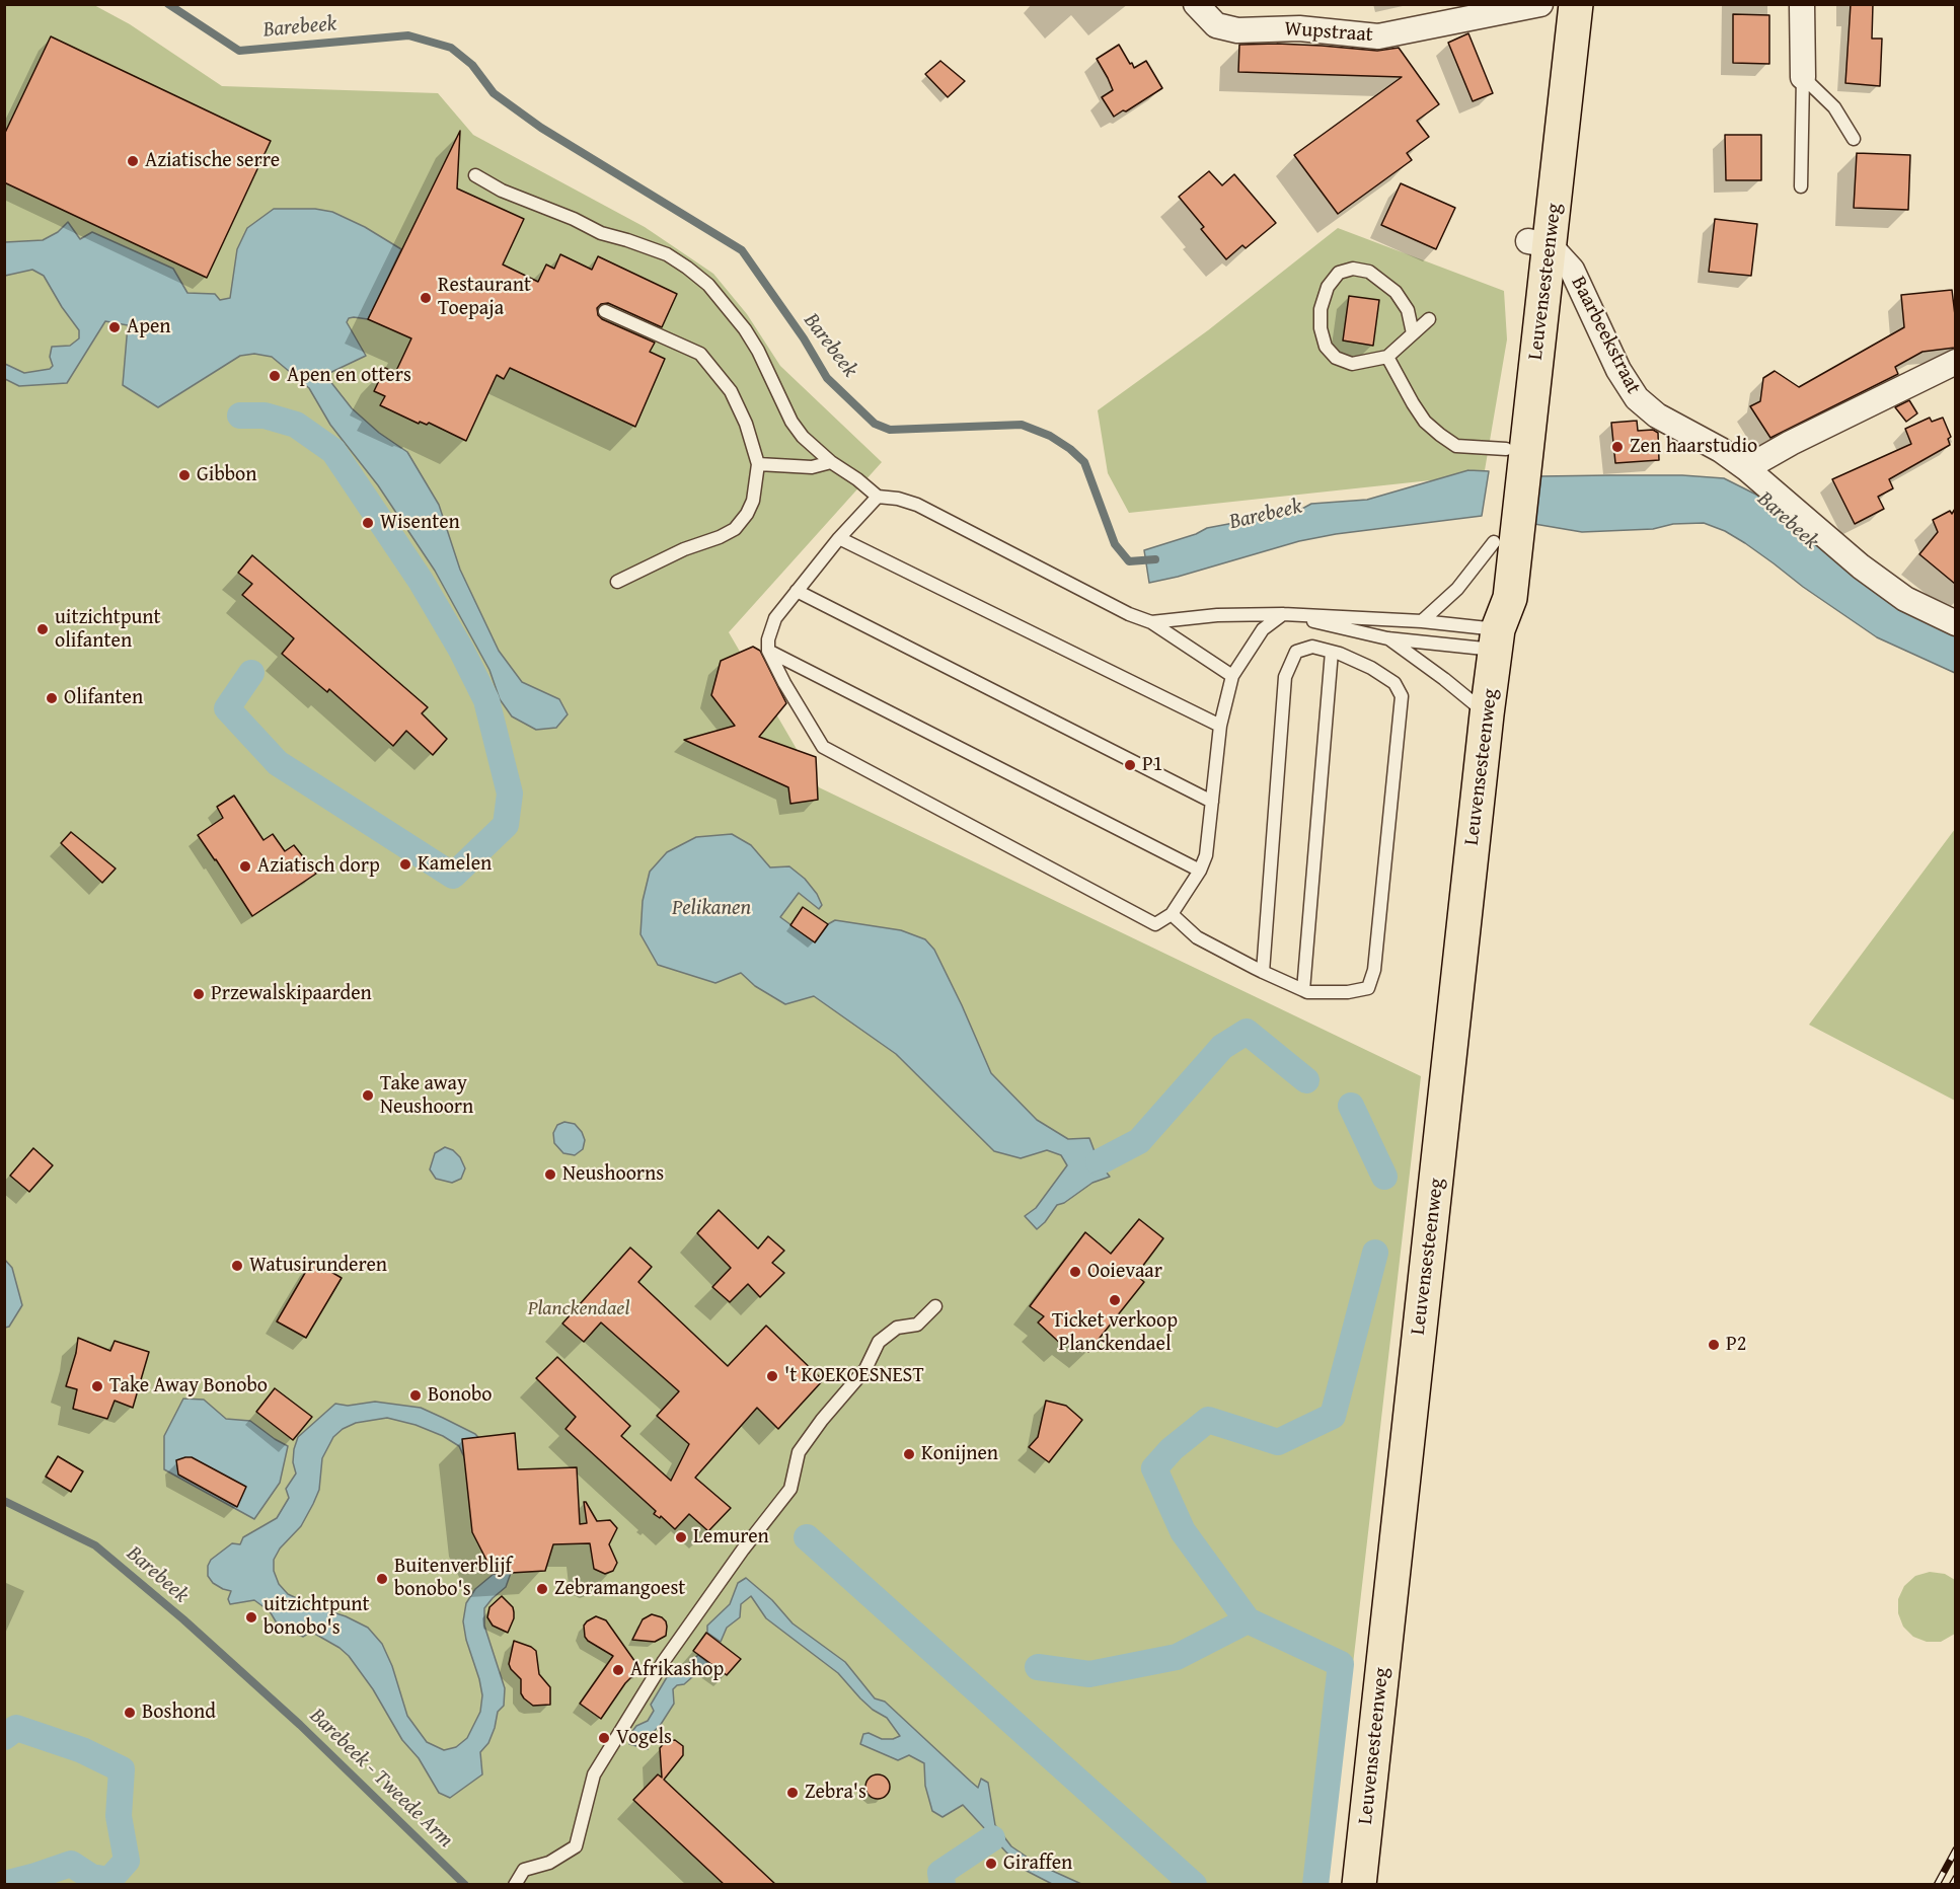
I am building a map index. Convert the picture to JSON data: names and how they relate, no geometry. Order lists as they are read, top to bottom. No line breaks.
{"streets":{"main road":["Leuvensesteenweg"],"street":["Wupstraat","Baarbeekstraat"]},"crossings":[["Leuvensesteenweg","Baarbeekstraat"]],"water":["Barebeek","Pelikanen","Barebeek - Tweede Arm"],"parks":["Planckendael"],"places":["Aziatische serre","Restaurant Toepaja","Apen","Apen en otters","Zen haarstudio","Gibbon","Wisenten","uitzichtpunt olifanten","Olifanten","P1","Kamelen","Aziatisch dorp","Przewalskipaarden","Take away Neushoorn","Neushoorns","Watusirunderen","Ooievaar","Ticket verkoop Planckendael","P2","'t KOEKOESNEST","Take Away Bonobo","Bonobo","Konijnen","Lemuren","Buitenverblijf bonobo's","Zebramangoest","uitzichtpunt bonobo's","Afrikashop","Boshond","Vogels","Zebra's","Giraffen"]}
